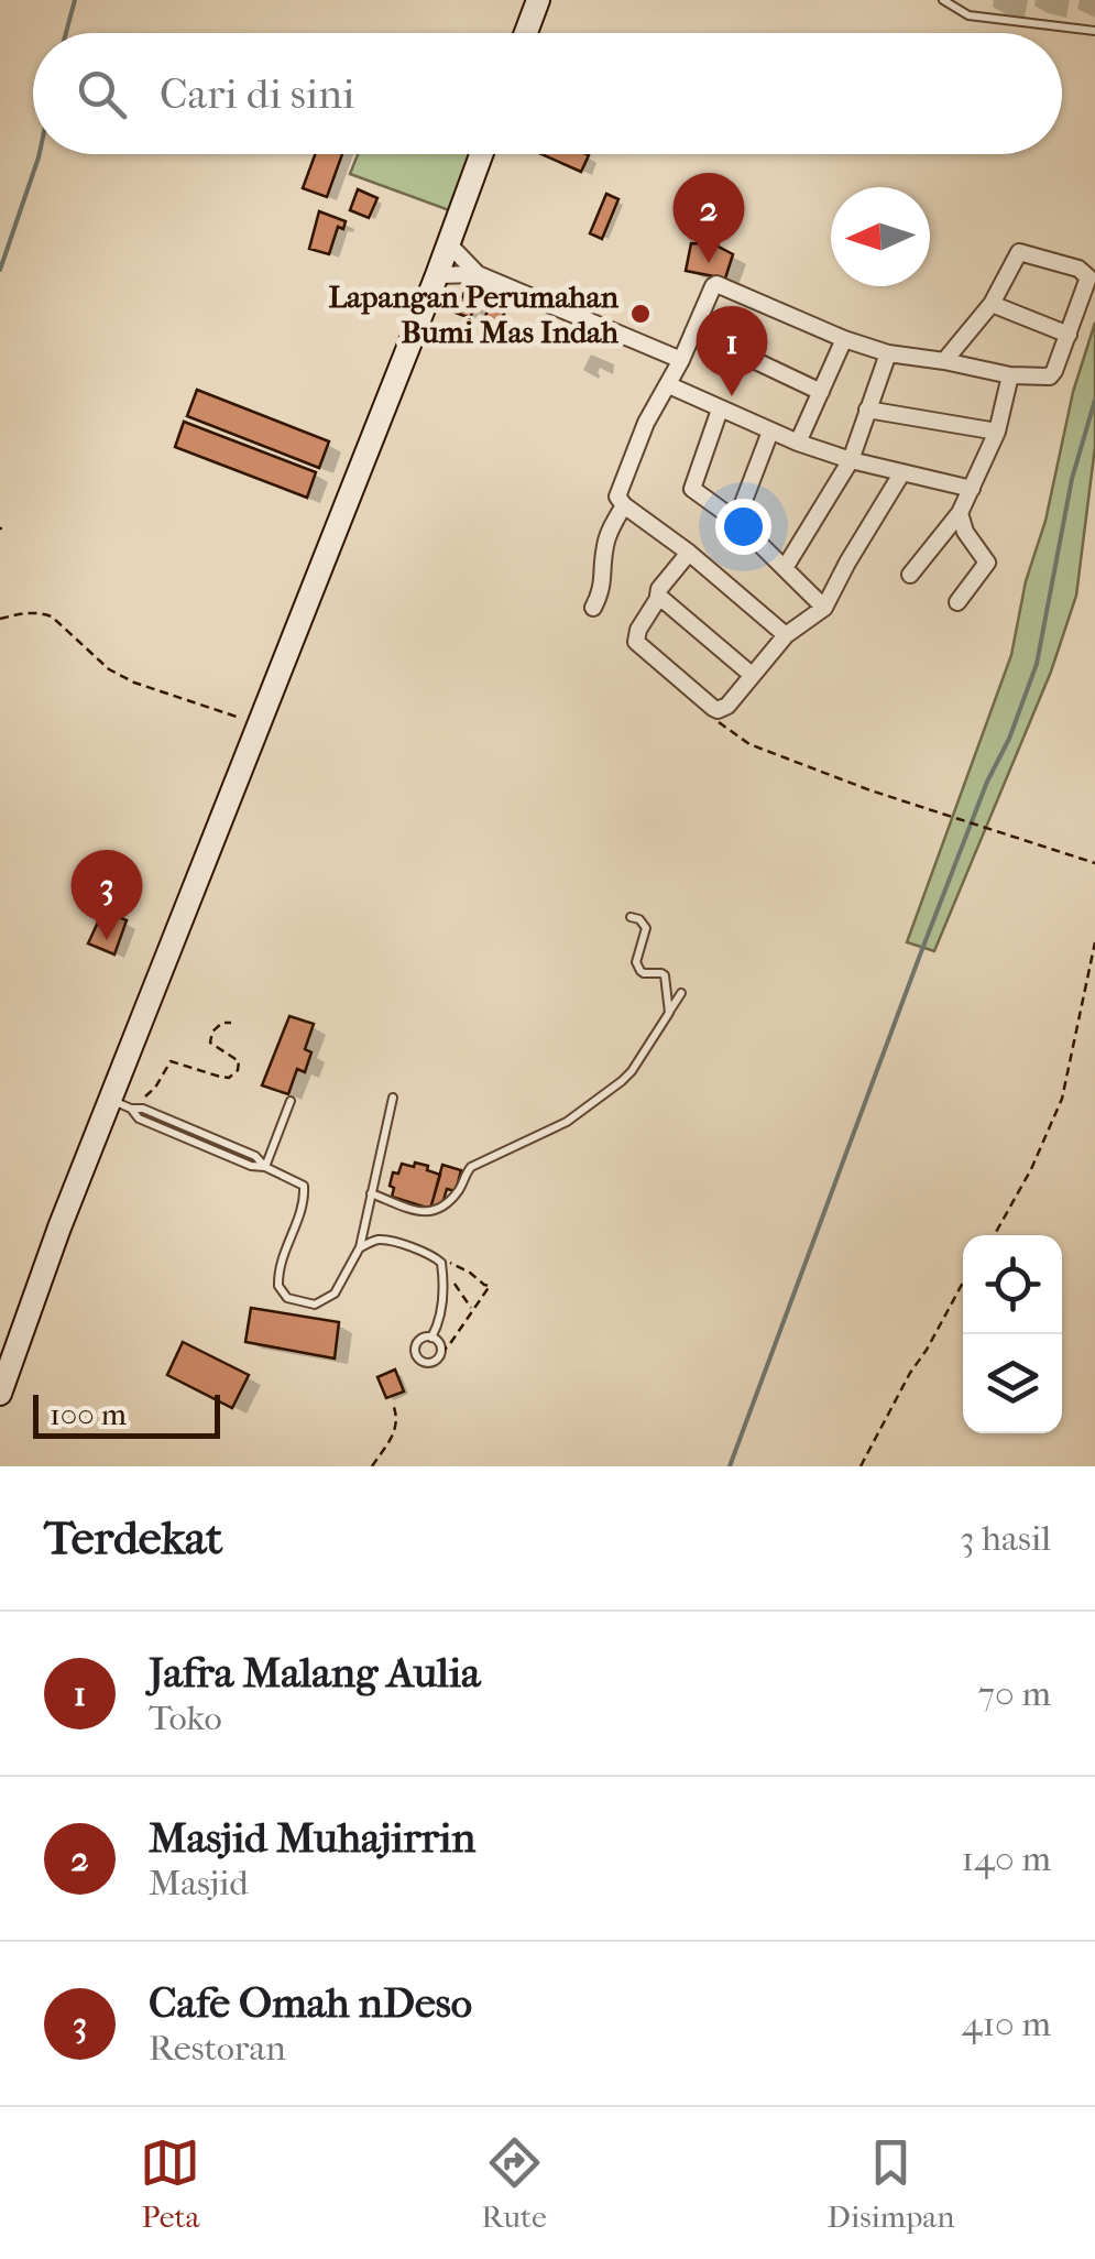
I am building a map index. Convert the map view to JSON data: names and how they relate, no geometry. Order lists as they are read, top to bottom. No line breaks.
{"places":["Lapangan Perumahan Bumi Mas Indah"],"scale_bar":"100 m","north":"left","page":{"search":"Cari di sini","pins":["2","1","3"],"scale":"100 m","heading":["Terdekat","3 hasil"],"list":[{"mark":"1","name":"Jafra Malang Aulia","note":"Toko","value":"70 m"},{"mark":"2","name":"Masjid Muhajirrin","note":"Masjid","value":"140 m"},{"mark":"3","name":"Cafe Omah nDeso","note":"Restoran","value":"410 m"}],"nav":["Peta","Rute","Disimpan"]}}
